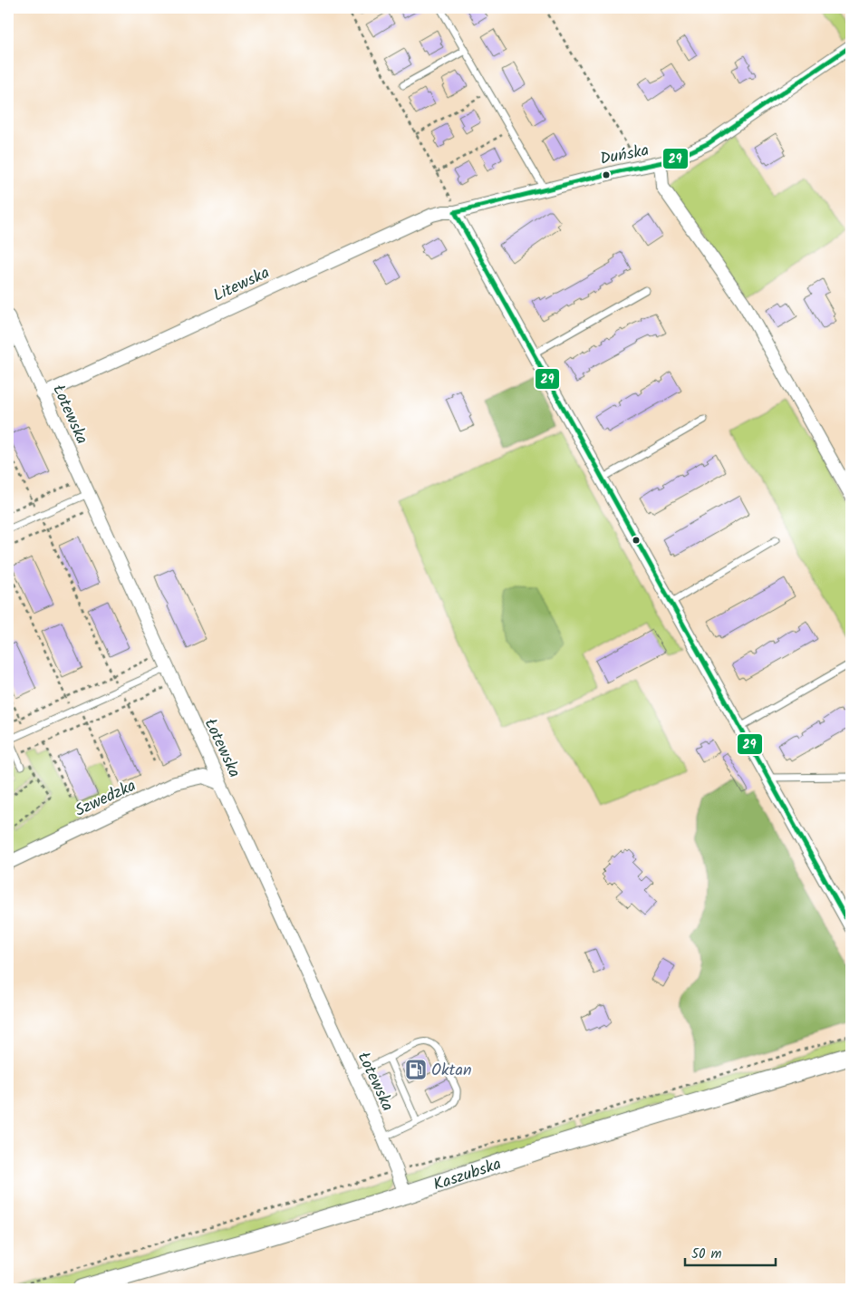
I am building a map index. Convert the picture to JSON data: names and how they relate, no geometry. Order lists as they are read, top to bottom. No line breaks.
{"streets":{"main road":["Kaszubska"],"street":["Duńska","Litewska","Łotewska","Szwedzka"]},"crossings":[["Duńska","Litewska"],["Litewska","Łotewska"],["Łotewska","Szwedzka"],["Łotewska","Kaszubska"]],"places":{"fuel station":["Oktan"]},"lines":["transit line 29"],"scale_bar":"50 m"}
